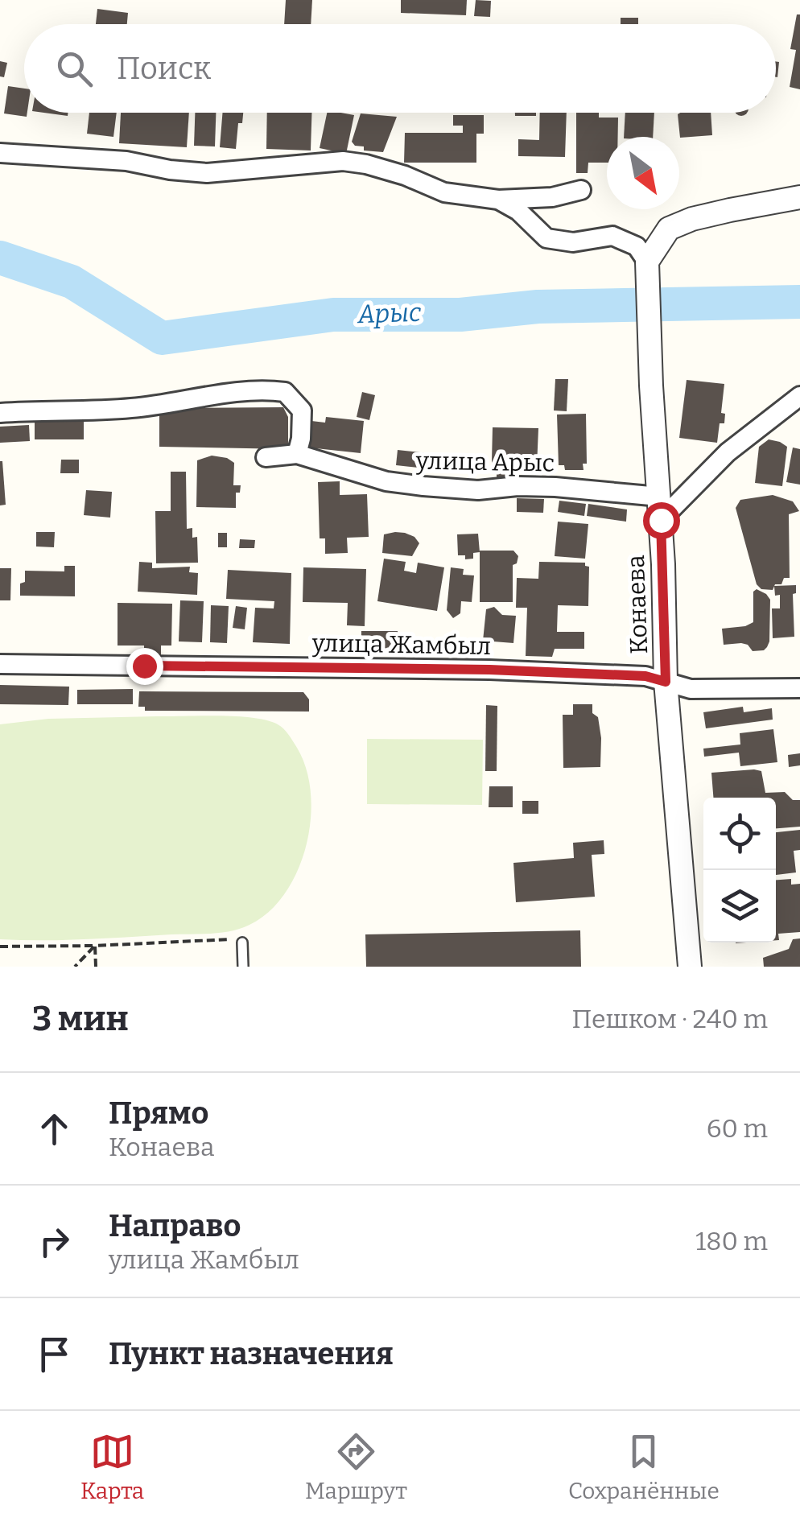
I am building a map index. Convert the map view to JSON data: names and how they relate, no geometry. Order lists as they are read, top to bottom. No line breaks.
{"streets":{"street":["улица Арыс","Конаева","улица Жамбыл"]},"crossings":[["улица Арыс","Конаева"],["Конаева","улица Жамбыл"]],"water":["Арыс"],"north":"bottom right","page":{"search":"Поиск","heading":["3 мин","Пешком · 240 m"],"list":[["Прямо","Конаева","60 m"],["Направо","улица Жамбыл","180 m"],"Пункт назначения"],"nav":["Карта","Маршрут","Сохранённые"]}}
